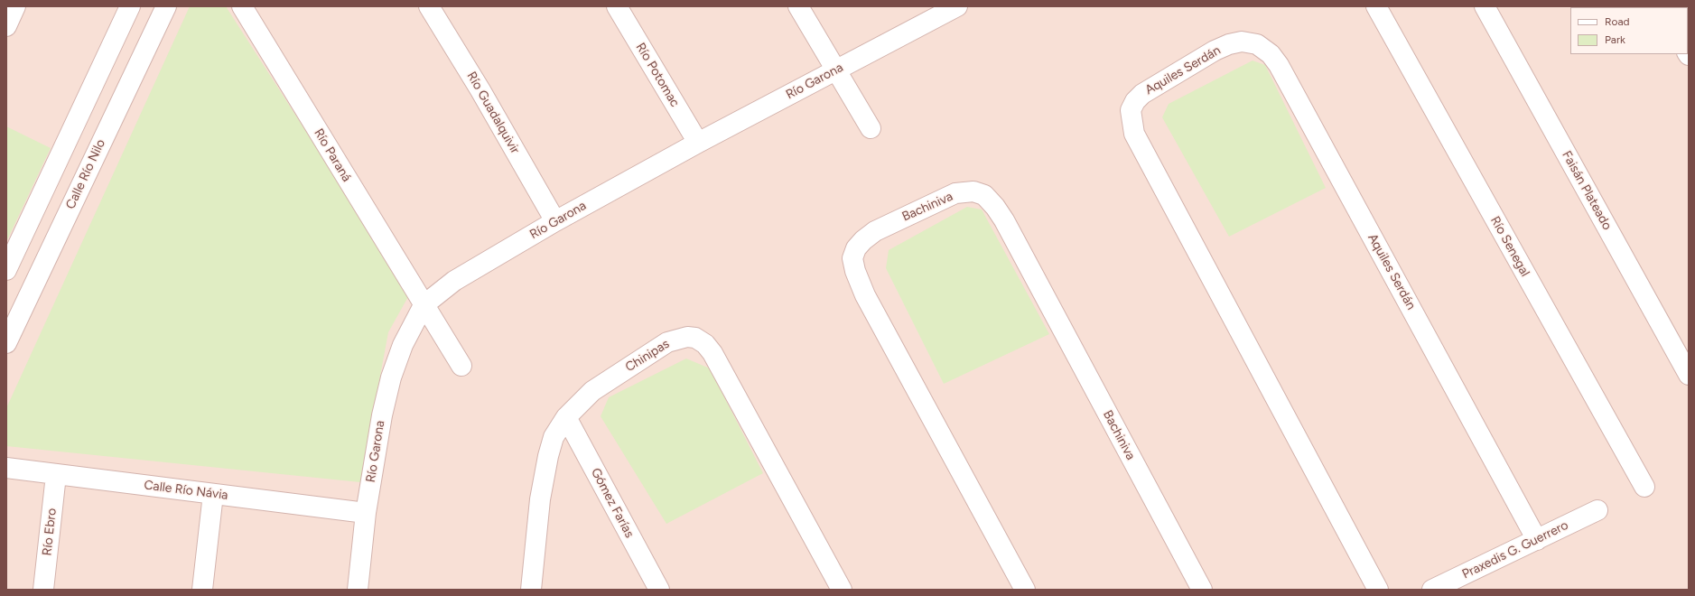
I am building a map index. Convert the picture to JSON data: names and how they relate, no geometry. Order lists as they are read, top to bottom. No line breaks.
{"streets":{"street":["Aquiles Serdán","Río Potomac","Río Garona","Río Guadalquivir","Río Paraná","Calle Río Nilo","Faisán Plateado","Bachiniva","Río Senegal","Chinipas","Calle Río Návia","Gómez Farías","Río Ebro","Praxedis G. Guerrero"]},"crossings":[["Aquiles Serdán","Praxedis G. Guerrero"],["Río Potomac","Río Garona"],["Río Garona","Río Guadalquivir"],["Río Garona","Río Paraná"],["Río Garona","Calle Río Návia"],["Chinipas","Gómez Farías"],["Calle Río Návia","Río Ebro"]],"legend":["Road","Park"]}
